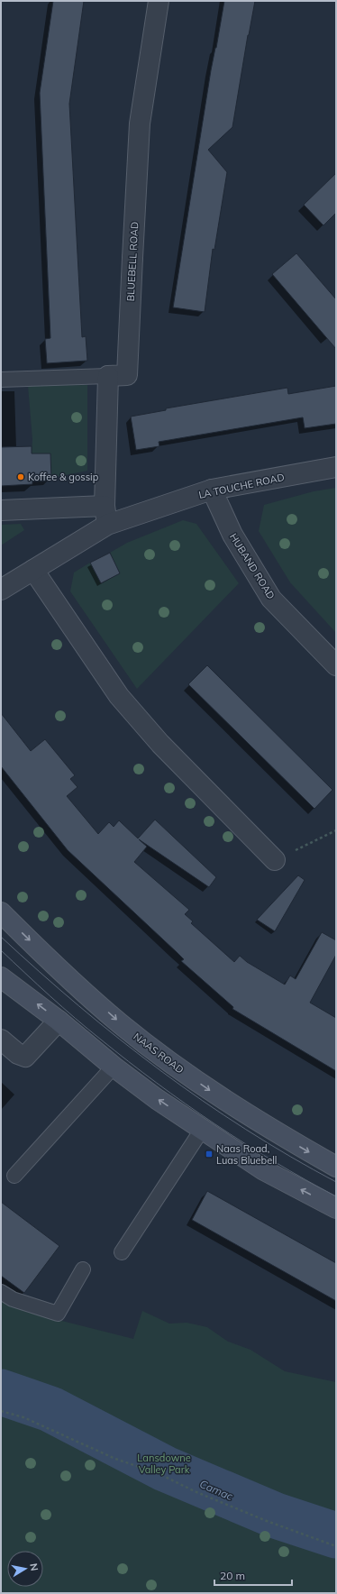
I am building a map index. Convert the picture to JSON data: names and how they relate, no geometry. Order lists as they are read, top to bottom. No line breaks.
{"streets":{"main road":["NAAS ROAD"],"street":["BLUEBELL ROAD","LA TOUCHE ROAD","HUBAND ROAD"]},"crossings":[["LA TOUCHE ROAD","HUBAND ROAD"]],"water":["Camac"],"parks":["Lansdowne Valley Park"],"places":{"other":["Koffee & gossip"],"transit":["Naas Road, Luas Bluebell"]},"scale_bar":"20 m","north":"right"}
